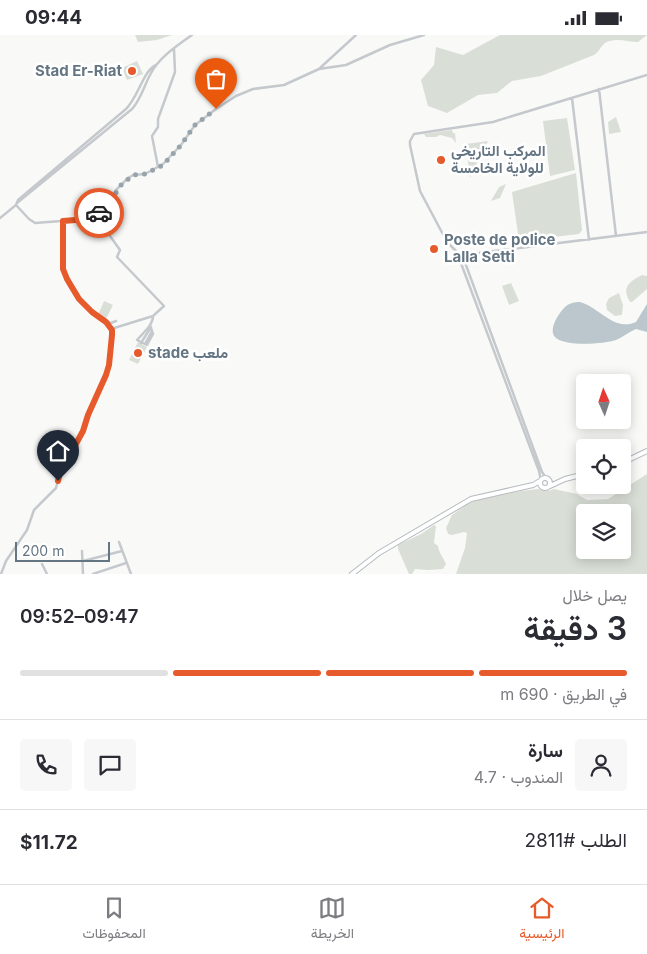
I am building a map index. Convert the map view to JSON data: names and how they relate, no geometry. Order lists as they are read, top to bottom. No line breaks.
{"places":["Stad Er-Riat","المركب التاريخي للولاية الخامسة","Poste de police Lalla Setti","stade ملعب"],"scale_bar":"200 m","north":"top","page":{"status":"09:44","scale":"200 m","heading":["3 دقيقة","يصل خلال","09:47–09:52"],"panel":["سارة","المندوب · 4.7","الطلب #2811","$11.72"],"bar":"في الطريق · 690 m","tabs":["الرئيسية","الخريطة","المحفوظات"]}}
